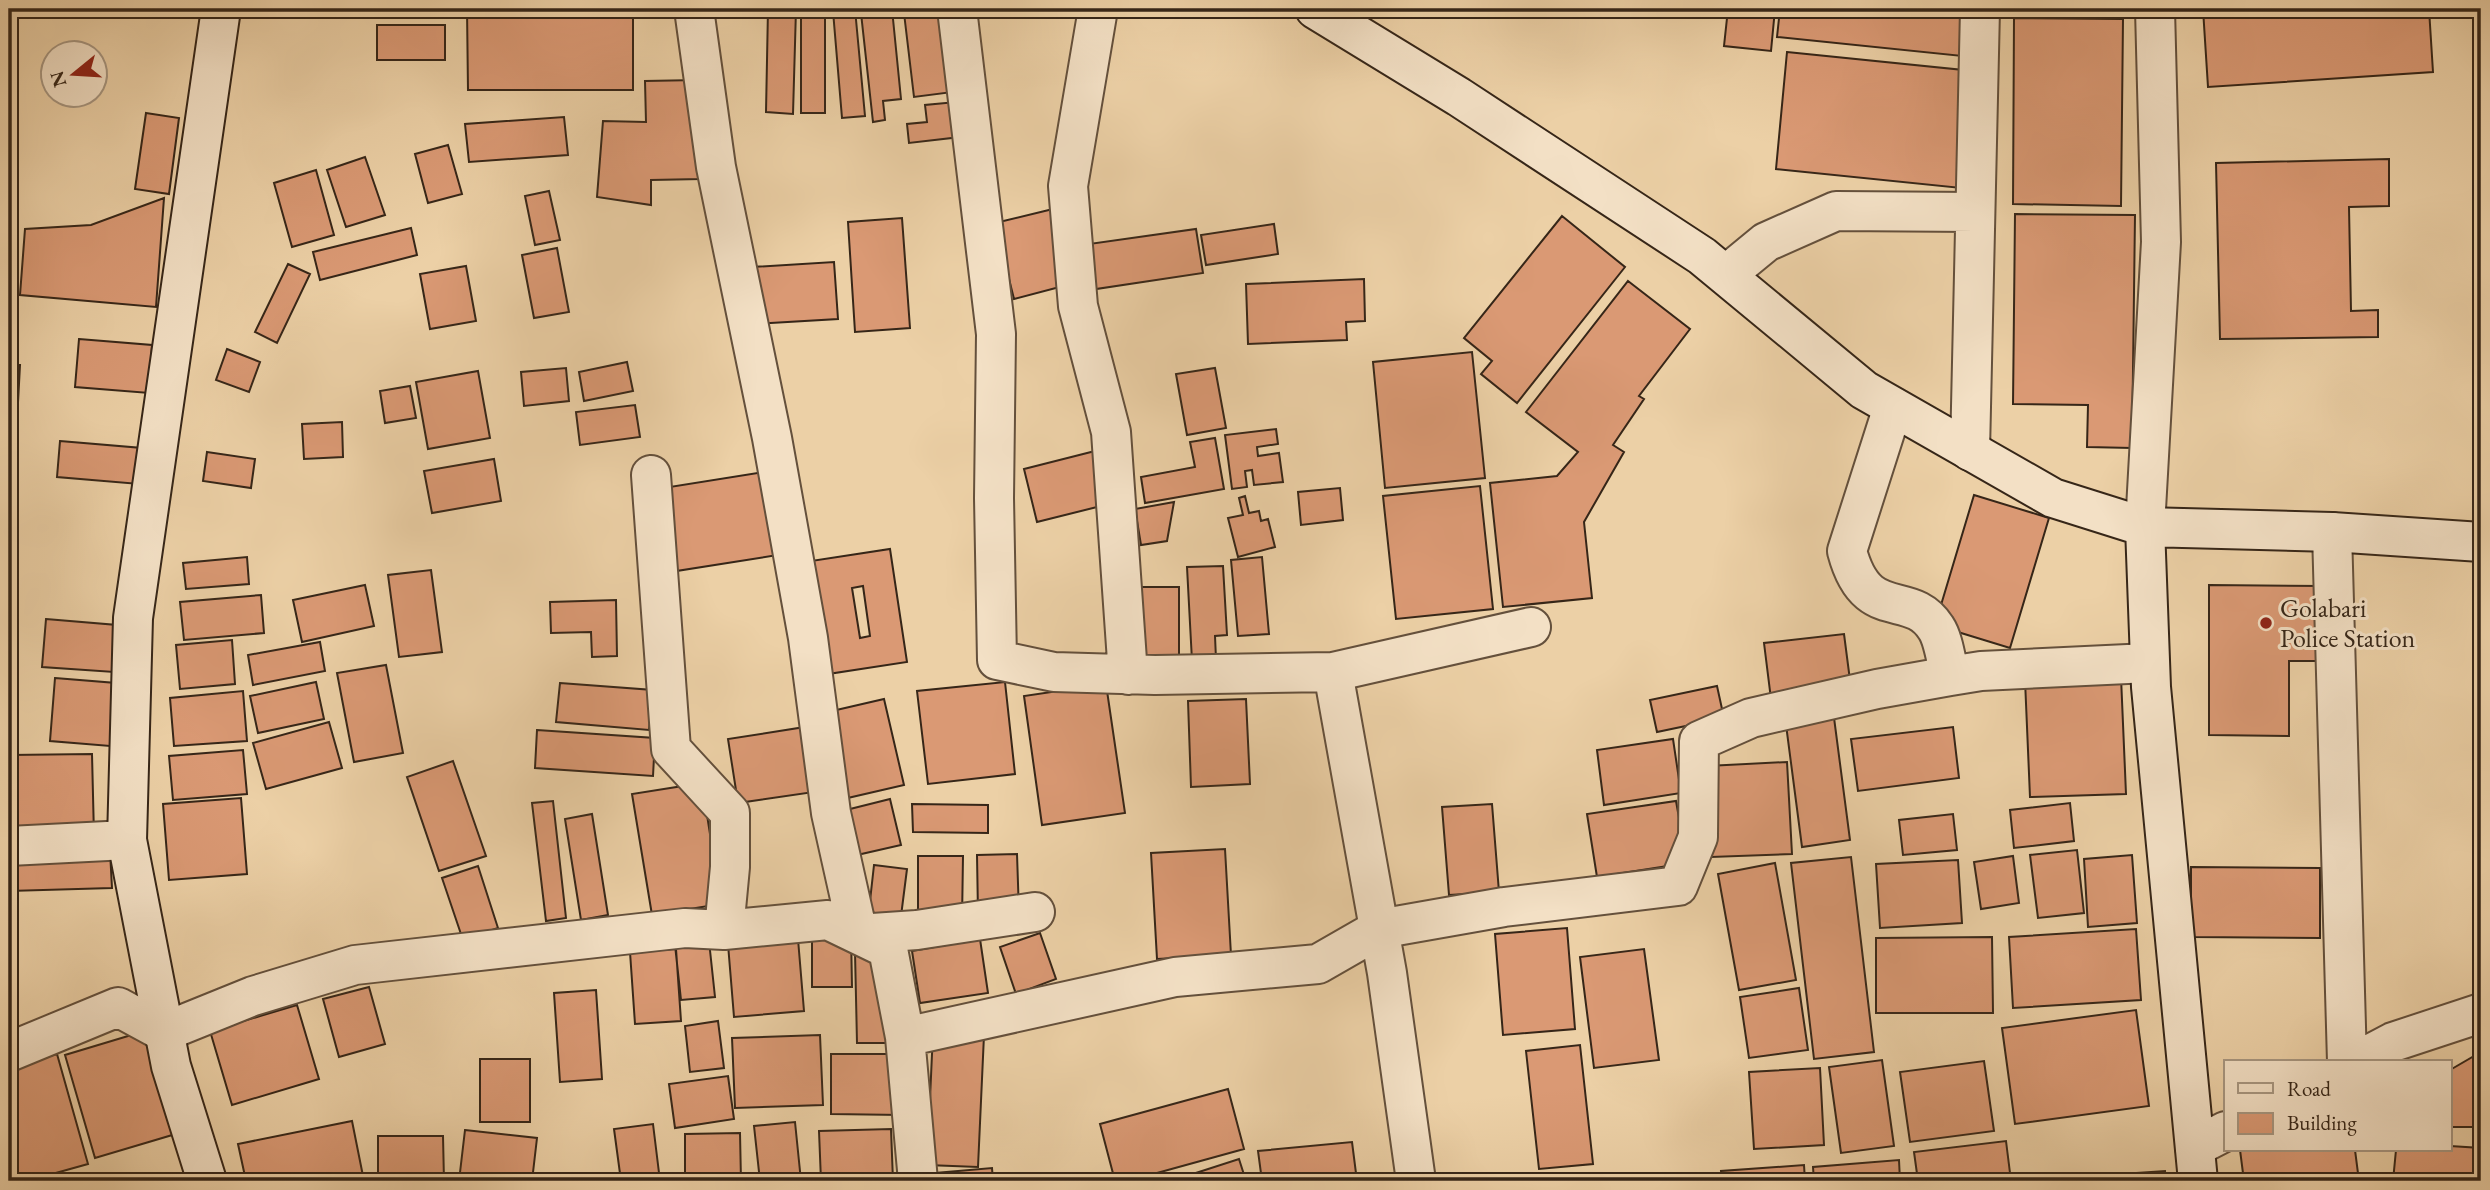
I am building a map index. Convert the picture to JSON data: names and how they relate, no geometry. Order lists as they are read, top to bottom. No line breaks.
{"places":["Golabari Police Station"],"legend":["Road","Building"],"north":"left"}
